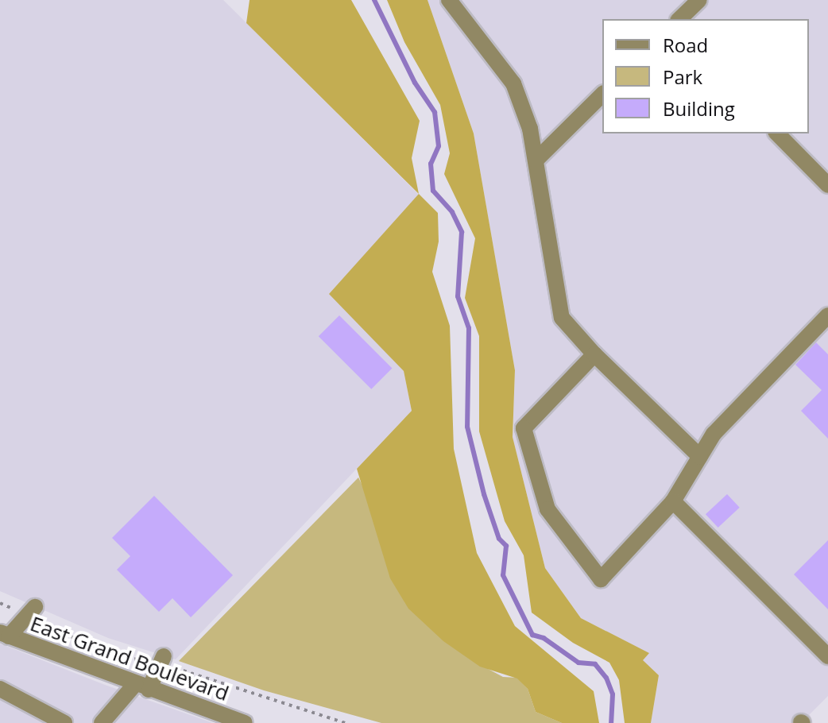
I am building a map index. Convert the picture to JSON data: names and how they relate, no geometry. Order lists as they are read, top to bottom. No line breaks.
{"streets":{"street":["East Grand Boulevard"]},"legend":["Road","Park","Building"]}
